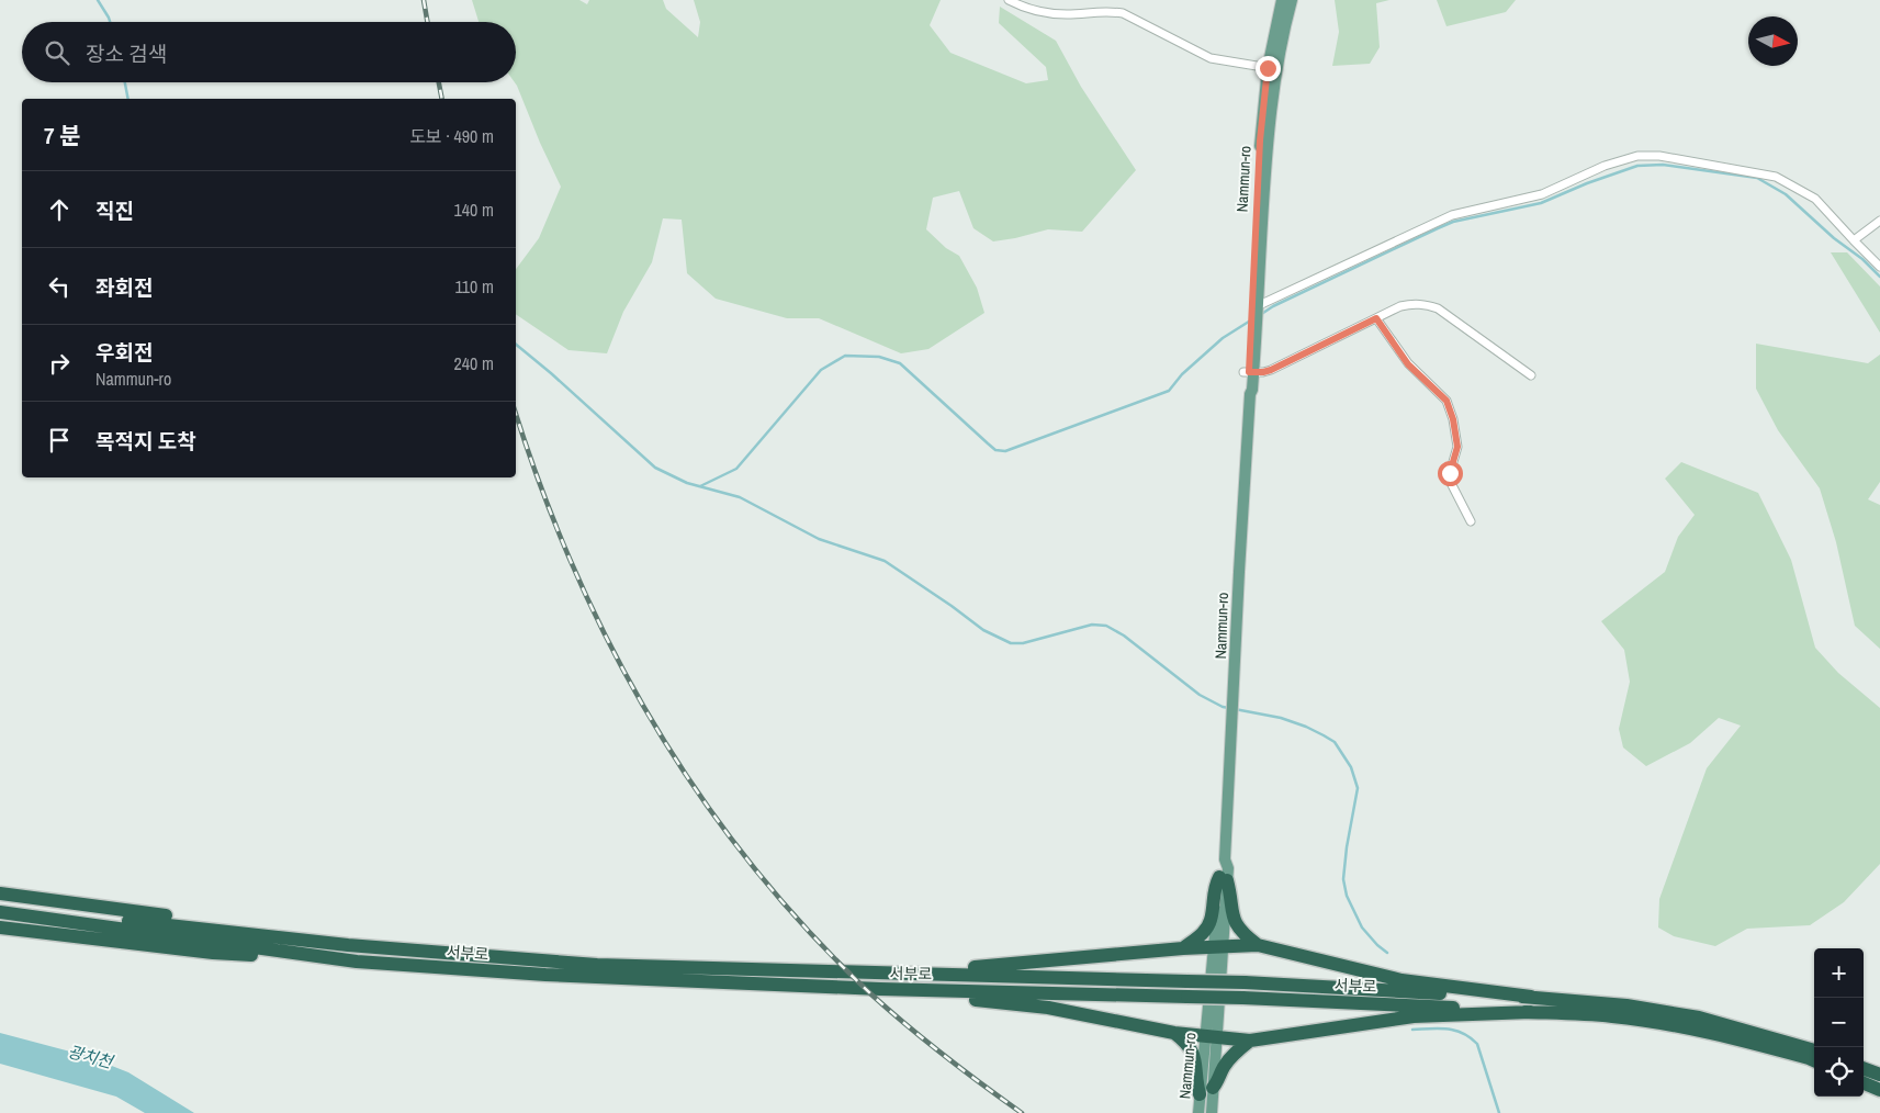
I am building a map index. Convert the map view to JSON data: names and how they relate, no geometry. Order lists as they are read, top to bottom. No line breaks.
{"streets":{"highway":["서부로"],"main road":["Nammun-ro"]},"water":["광치천"],"north":"right","page":{"search":"장소 검색","heading":["7 분","도보 · 490 m"],"list":[["직진","140 m"],["좌회전","110 m"],["우회전","Nammun-ro","240 m"],"목적지 도착"],"map_buttons":["+","−"]}}
